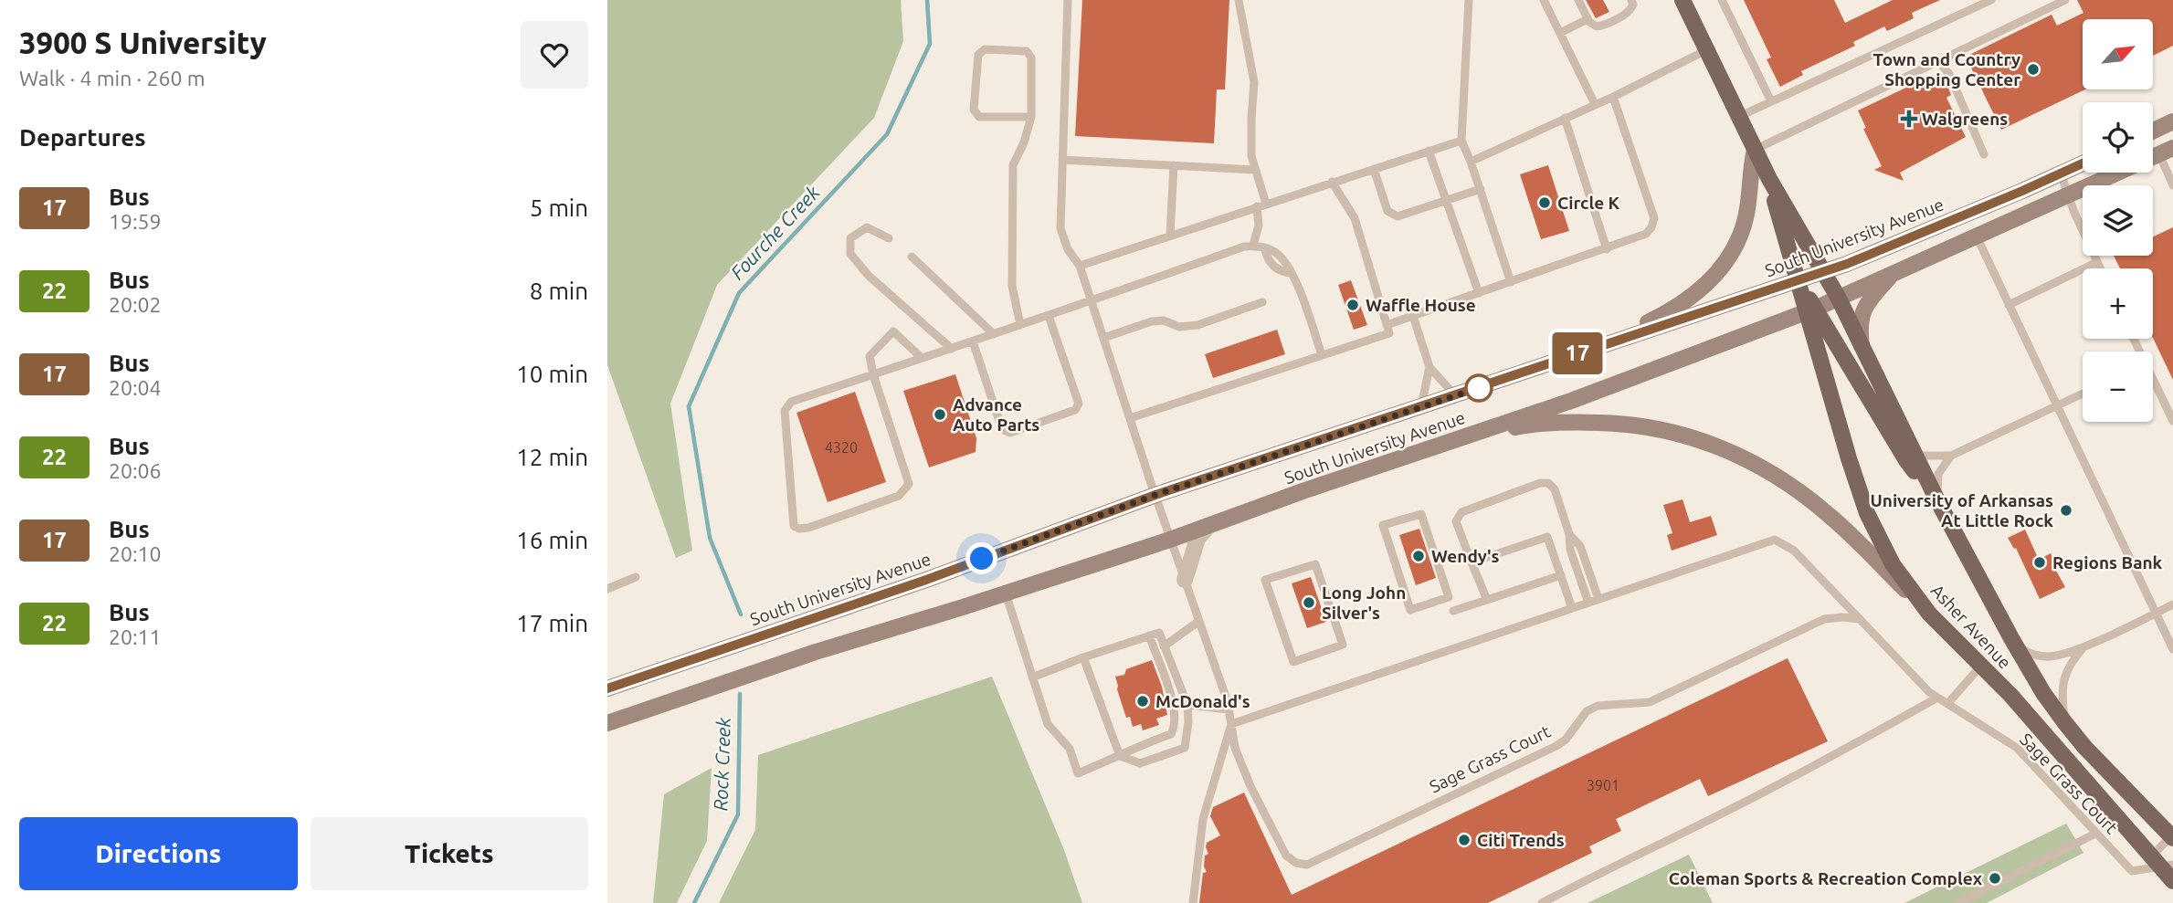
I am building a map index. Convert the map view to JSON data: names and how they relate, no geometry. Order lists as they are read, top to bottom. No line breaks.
{"streets":{"main road":["South University Avenue","Asher Avenue"],"lane":["Sage Grass Court"]},"crossings":[["South University Avenue","Asher Avenue"],["South University Avenue","Sage Grass Court"],["Asher Avenue","Sage Grass Court"]],"water":["Fourche Creek","Rock Creek"],"places":{"other":["Town and Country Shopping Center","Circle K","Waffle House","Advance Auto Parts","University of Arkansas At Little Rock","Wendy's","Regions Bank","Long John Silver's","McDonald's","Citi Trends","Coleman Sports & Recreation Complex"],"health":["Walgreens"]},"lines":["bus line 17"],"house_numbers":["4320","3901"],"north":"top right","page":{"heading":[["3900 S University","Walk · 4 min · 260 m"],"Departures"],"on_map":"17","map_buttons":["+","−"],"list":[{"mark":"17","name":"Bus","note":"19:59","value":"5 min"},{"mark":"22","name":"Bus","note":"20:02","value":"8 min"},{"mark":"17","name":"Bus","note":"20:04","value":"10 min"},{"mark":"22","name":"Bus","note":"20:06","value":"12 min"},{"mark":"17","name":"Bus","note":"20:10","value":"16 min"},{"mark":"22","name":"Bus","note":"20:11","value":"17 min"}],"buttons":["Directions","Tickets"]}}
